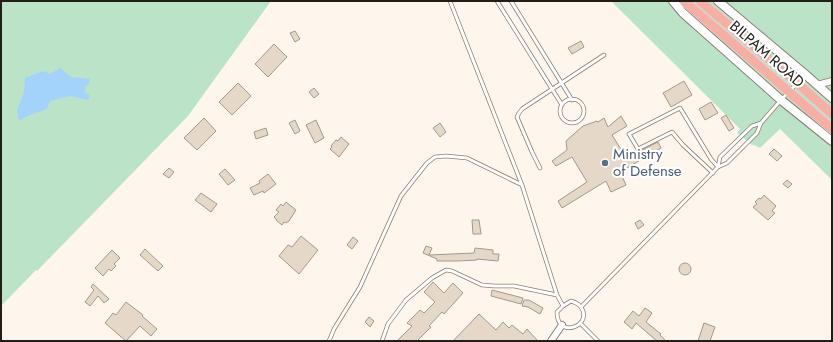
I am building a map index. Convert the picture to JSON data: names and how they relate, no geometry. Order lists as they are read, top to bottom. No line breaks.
{"streets":{"main road":["BILPAM ROAD"]},"places":["Ministry of Defense"]}
